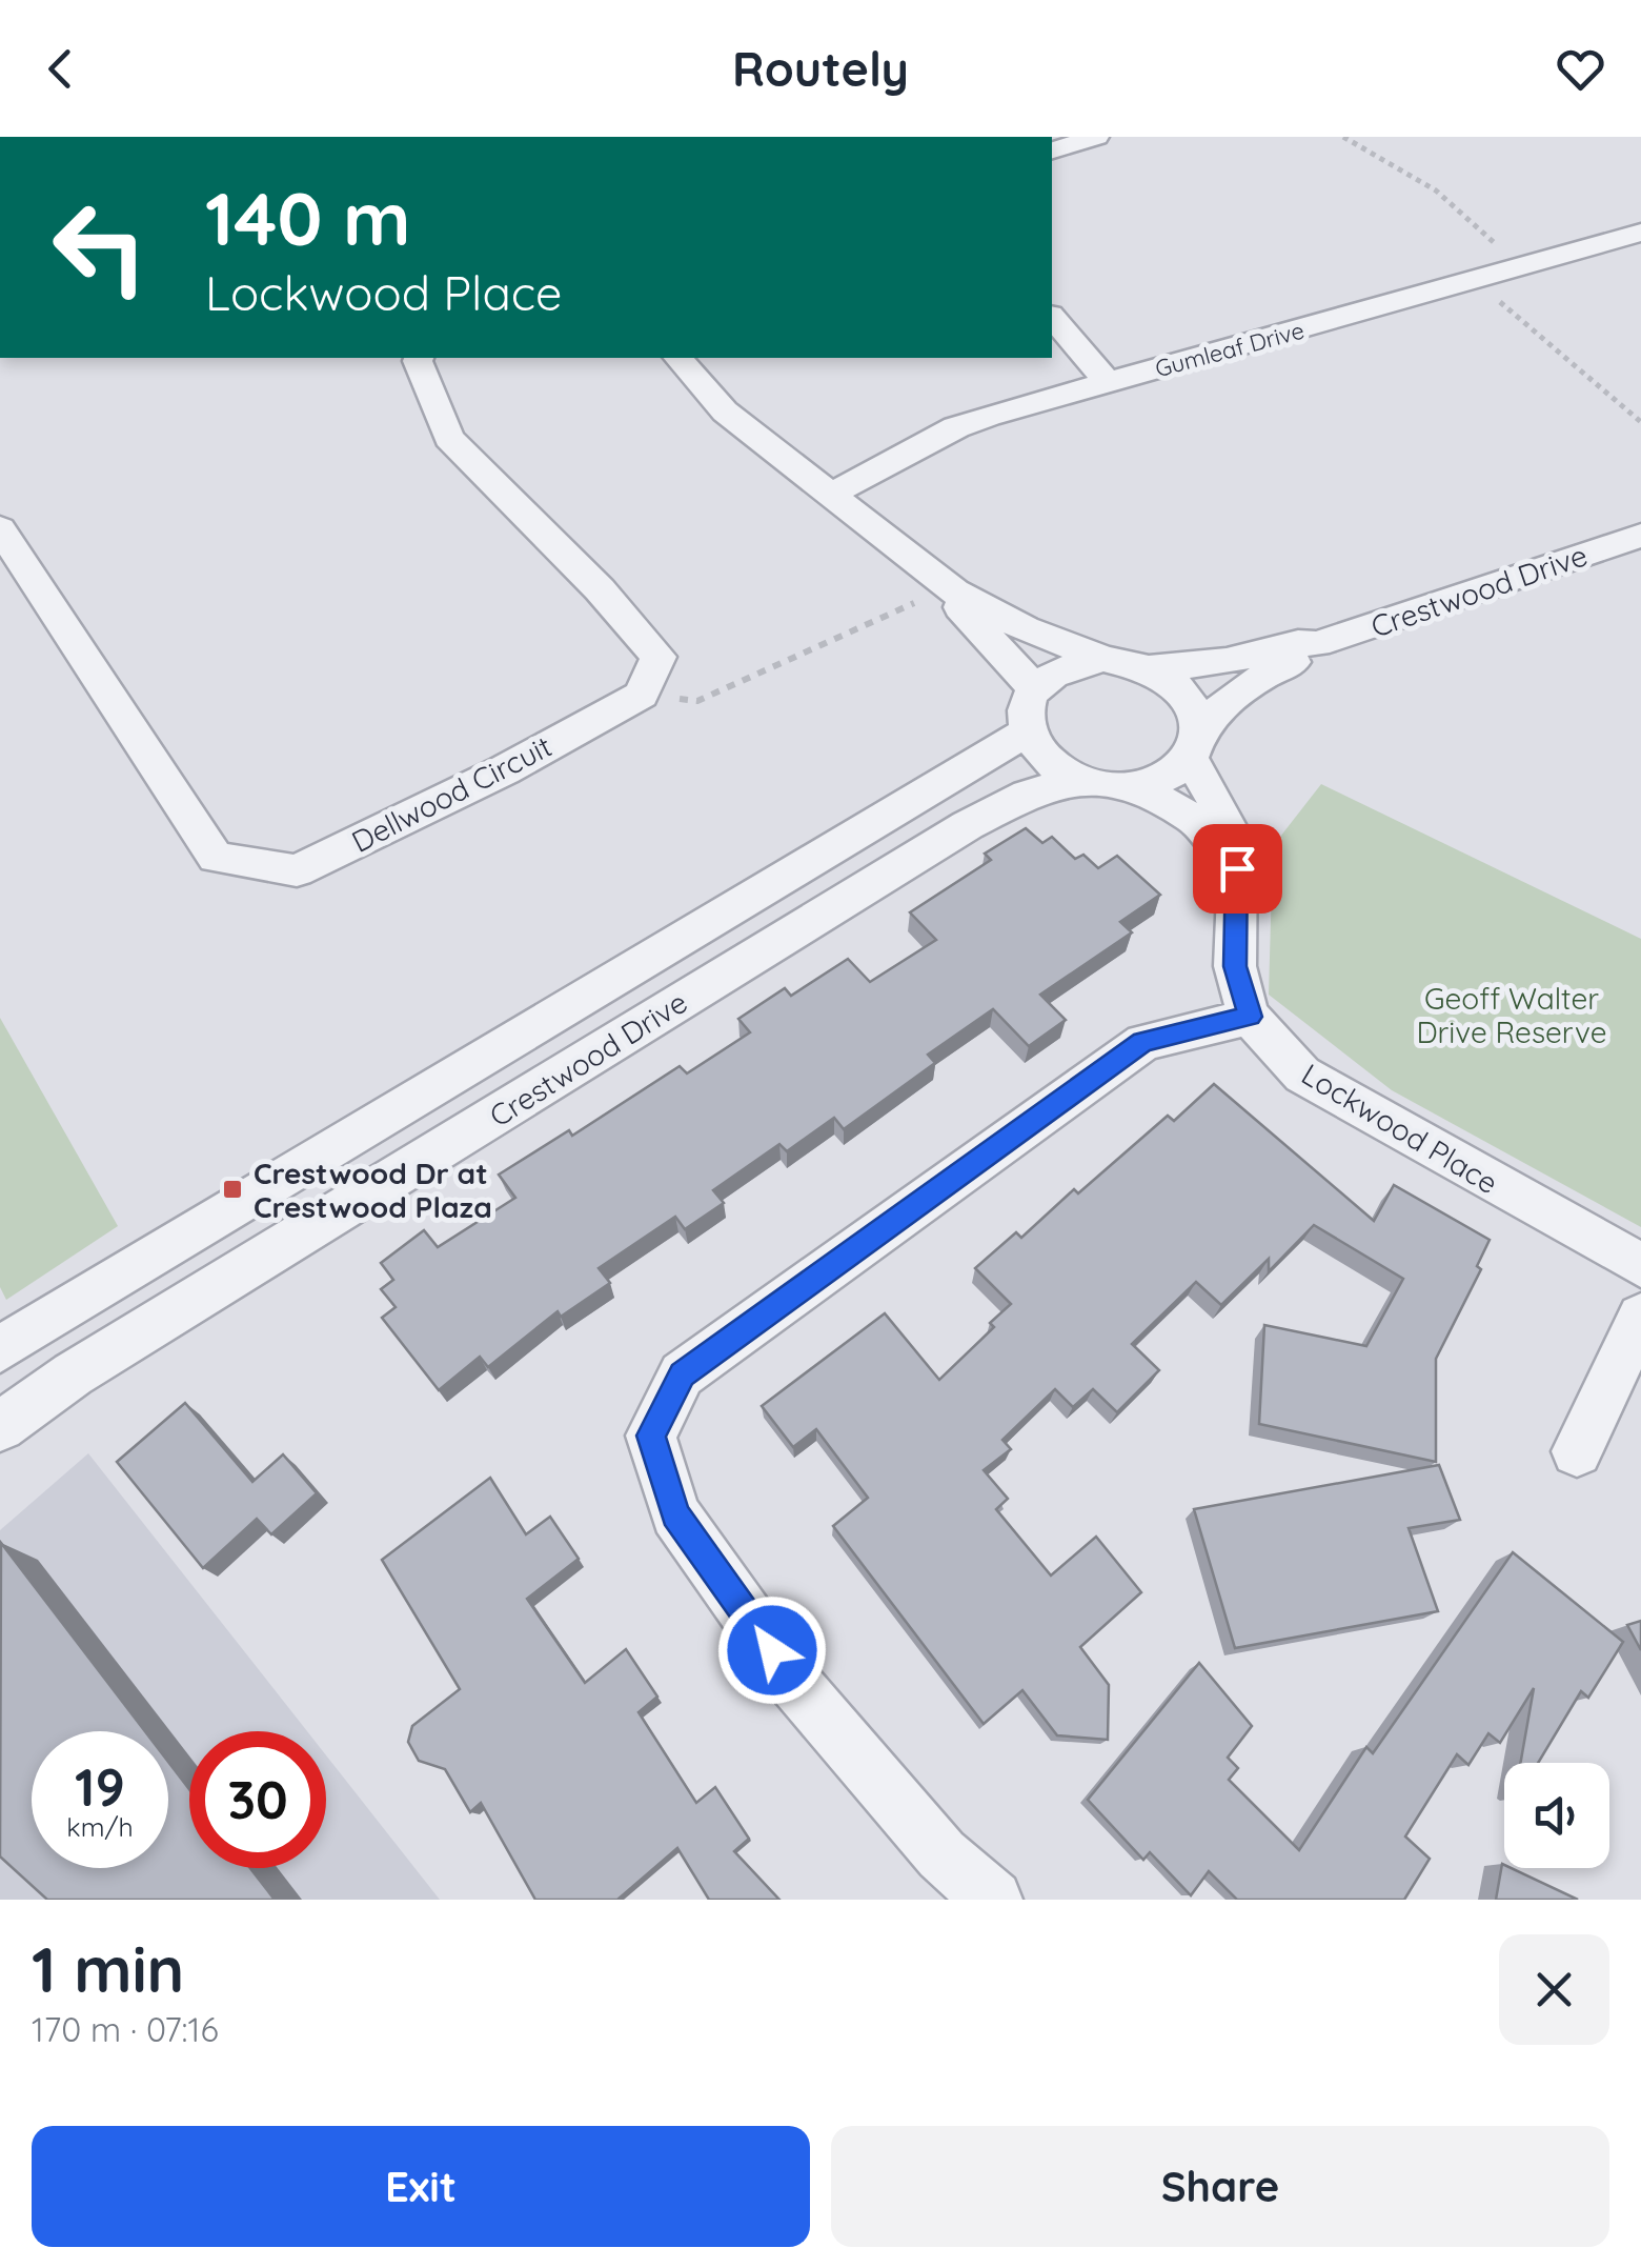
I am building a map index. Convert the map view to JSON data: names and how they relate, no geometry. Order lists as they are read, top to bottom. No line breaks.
{"streets":{"street":["Gumleaf Drive","Crestwood Drive","Dellwood Circuit","Lockwood Place"]},"crossings":[["Crestwood Drive","Lockwood Place"]],"parks":["Geoff Walter Drive Reserve"],"places":{"transit":["Crestwood Dr at Crestwood Plaza"]},"page":{"header":"Routely","turn":["140 m","Lockwood Place"],"speed":"19 km/h","limit":"30","heading":["1 min","170 m · 07:16"],"buttons":["Exit","Share"]}}
